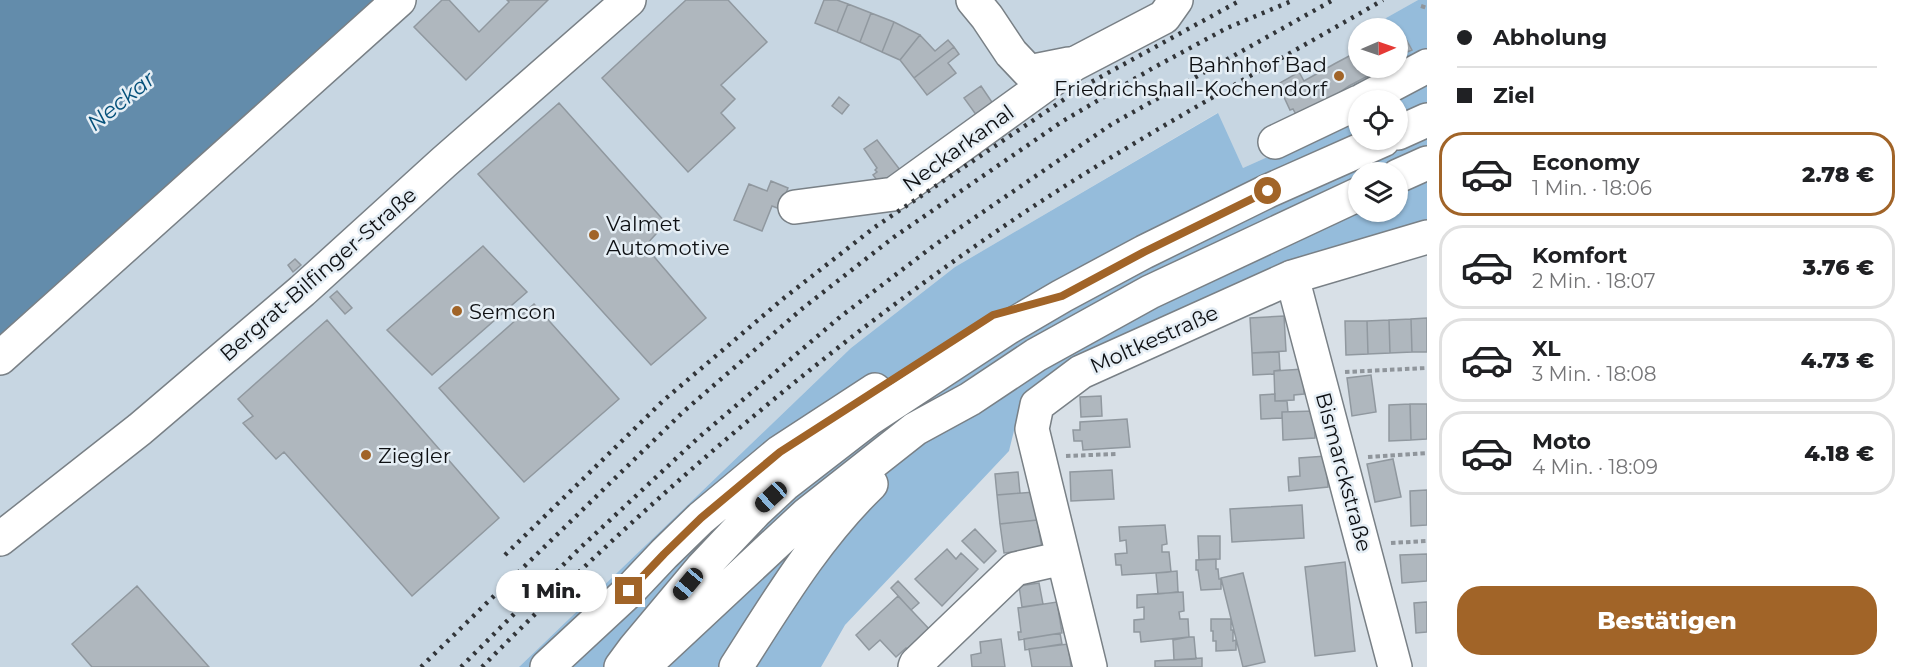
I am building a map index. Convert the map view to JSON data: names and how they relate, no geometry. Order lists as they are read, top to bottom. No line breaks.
{"streets":{"main road":["Neckarkanal","Bergrat-Bilfinger-Straße","Moltkestraße","Bismarckstraße"]},"crossings":[["Moltkestraße","Bismarckstraße"]],"water":["Neckar"],"places":["Bahnhof Bad Friedrichshall-Kochendorf","Valmet Automotive","Semcon","Ziegler"],"north":"right","page":{"banner":["Abholung","Ziel"],"list":[{"name":"Economy","note":"1 Min. · 18:06","value":"2.78 €"},{"name":"Komfort","note":"2 Min. · 18:07","value":"3.76 €"},{"name":"XL","note":"3 Min. · 18:08","value":"4.73 €"},{"name":"Moto","note":"4 Min. · 18:09","value":"4.18 €"}],"bubble":"1 Min.","buttons":"Bestätigen"}}
